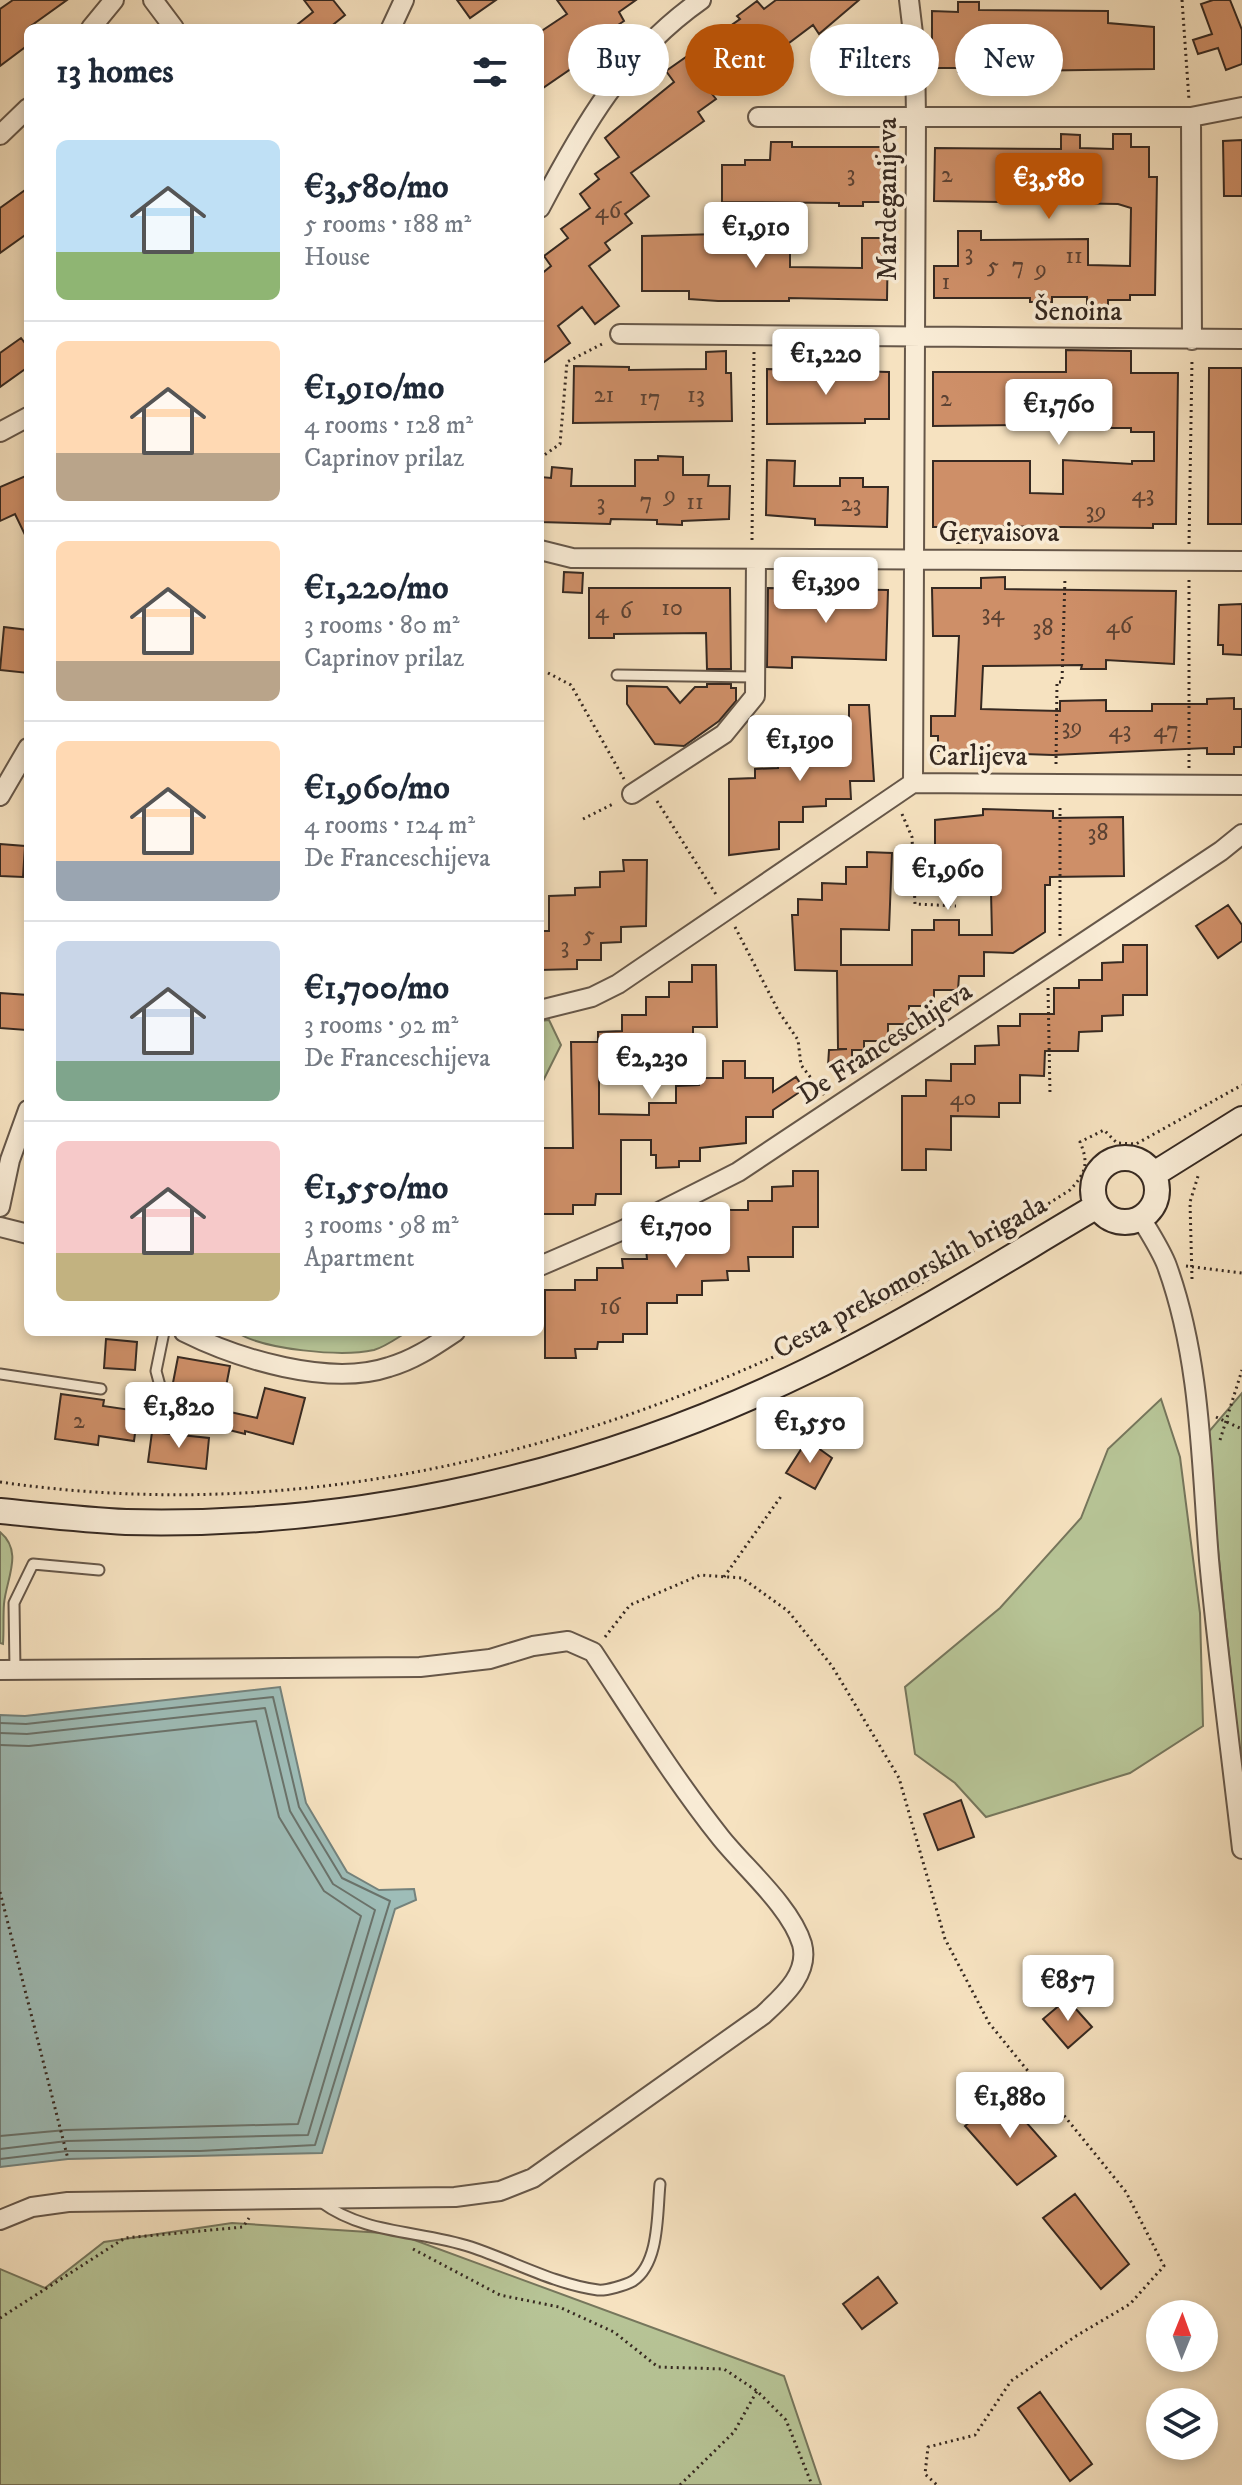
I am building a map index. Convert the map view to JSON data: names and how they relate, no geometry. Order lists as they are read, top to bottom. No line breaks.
{"streets":{"main road":["Cesta prekomorskih brigada"],"street":["Mardeganijeva","Šenoina","Gervaisova","Carlijeva","De Franceschijeva"]},"crossings":[["Mardeganijeva","Šenoina"],["Mardeganijeva","Gervaisova"],["Mardeganijeva","Carlijeva"]],"house_numbers":["3","2","46","3","11","5","7","9","1","21","13","17","2","43","9","7","11","3","23","39","10","4","6","34","46","38","39","43","47","38","5","3","40","16","2"],"north":"top","page":{"chip":["Buy","Rent","Filters","New"],"heading":"13 homes","list":[{"name":"€3,580/mo","note":"5 rooms · 188 m² · House"},{"name":"€1,910/mo","note":"4 rooms · 128 m² · Caprinov prilaz"},{"name":"€1,220/mo","note":"3 rooms · 80 m² · Caprinov prilaz"},{"name":"€1,960/mo","note":"4 rooms · 124 m² · De Franceschijeva"},{"name":"€1,700/mo","note":"3 rooms · 92 m² · De Franceschijeva"},{"name":"€1,550/mo","note":"3 rooms · 98 m² · Apartment"}],"price":["€3,580","€1,910","€1,220","€1,760","€1,390","€1,190","€1,960","€2,230","€1,700","€1,820","€1,550","€857","€1,880"]}}
